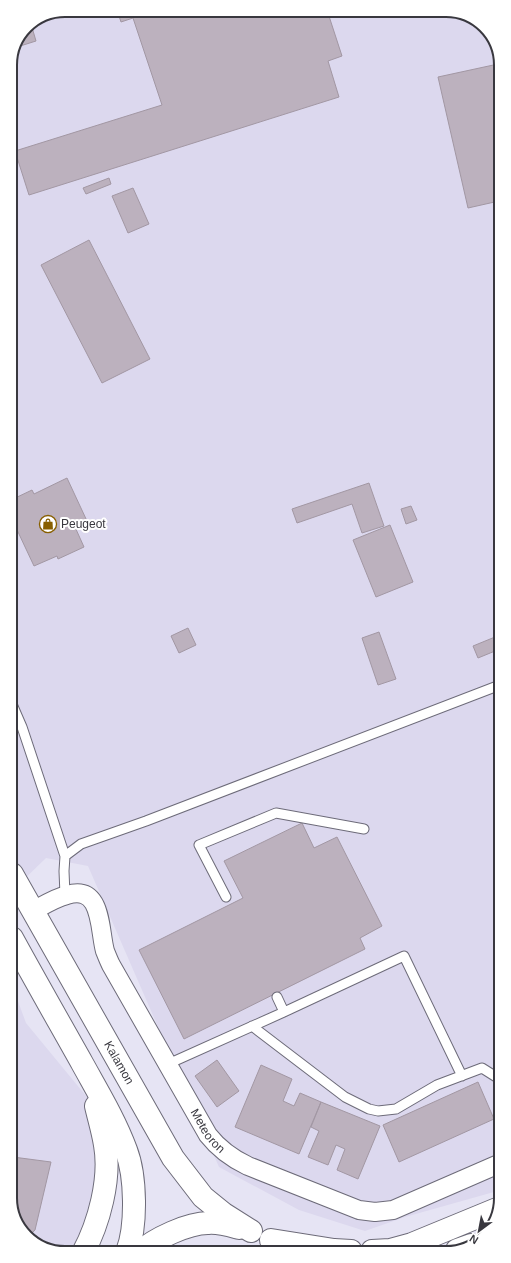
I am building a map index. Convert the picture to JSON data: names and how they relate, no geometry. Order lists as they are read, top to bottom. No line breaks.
{"streets":{"main road":["Kalamon"],"street":["Meteoron"]},"crossings":[["Kalamon","Meteoron"]],"places":{"shop":["Peugeot"]},"north":"bottom left"}
